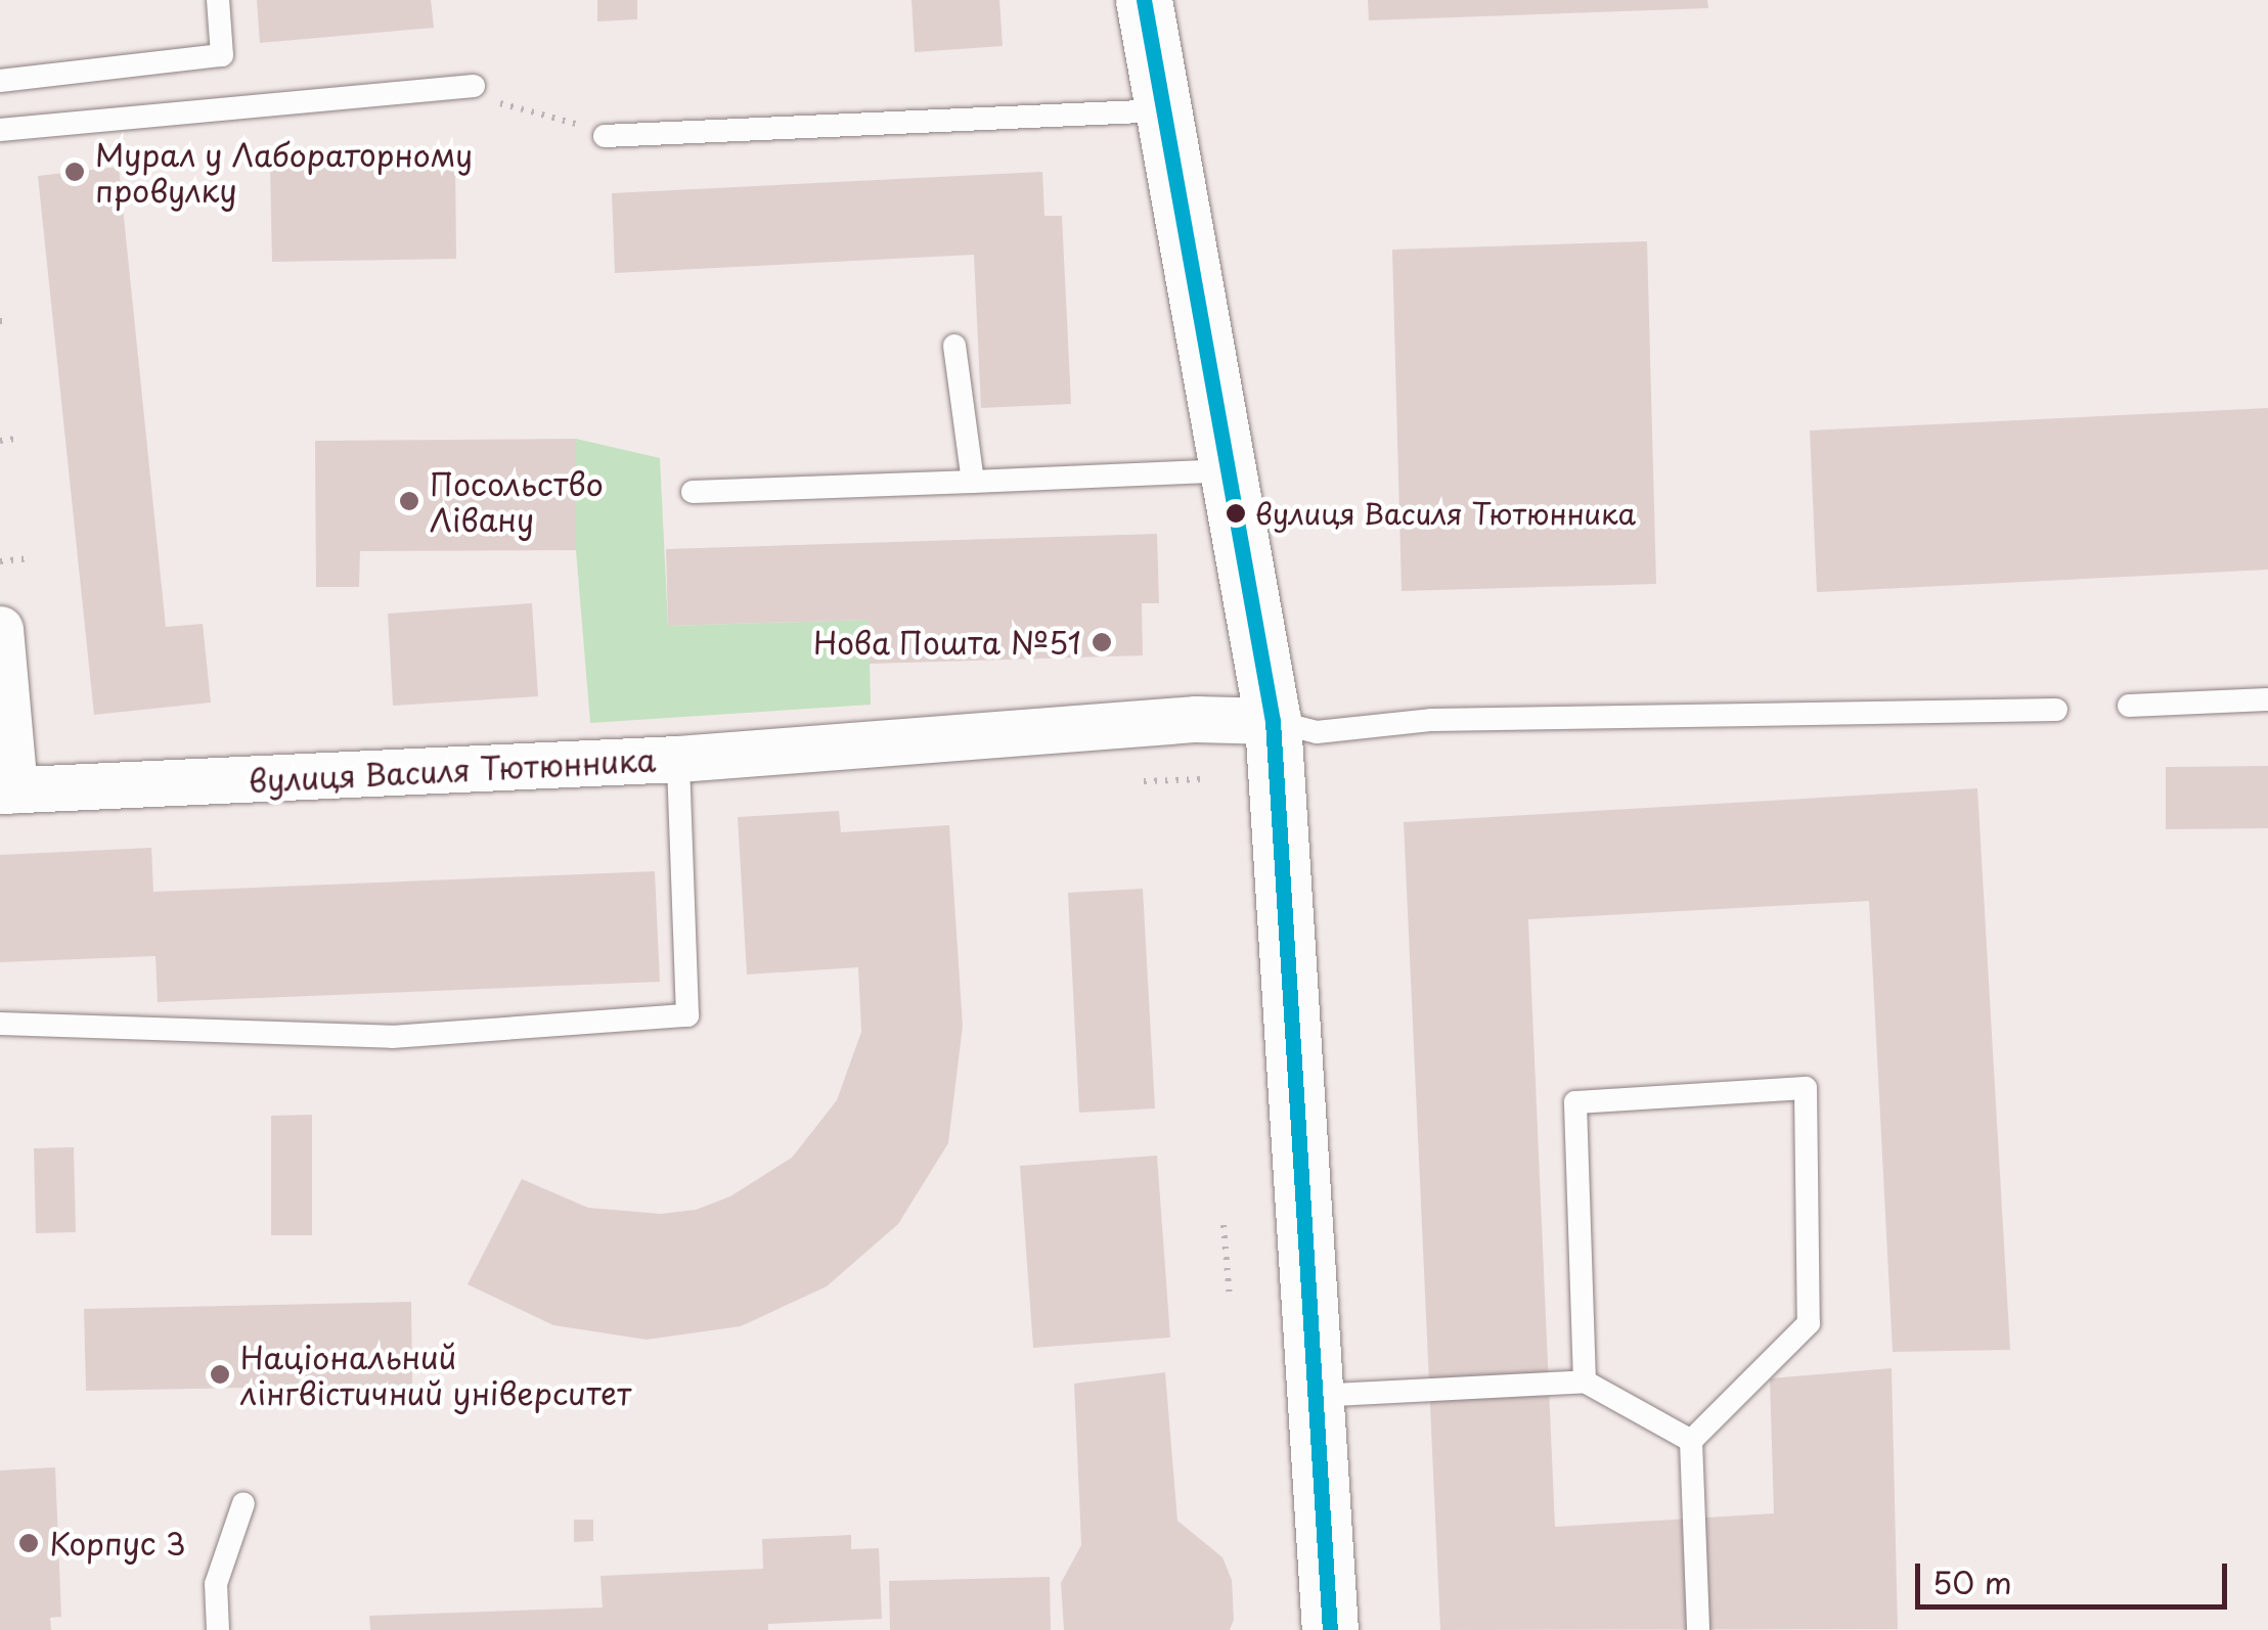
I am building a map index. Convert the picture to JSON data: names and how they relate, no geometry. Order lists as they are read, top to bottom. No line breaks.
{"streets":{"street":["вулиця Василя Тютюнника"]},"places":["Мурал у Лабораторному провулку","Посольство Лівану","вулиця Василя Тютюнника","Нова Пошта №51","Національний лінгвістичний університет","Корпус 3"],"scale_bar":"50 m"}
